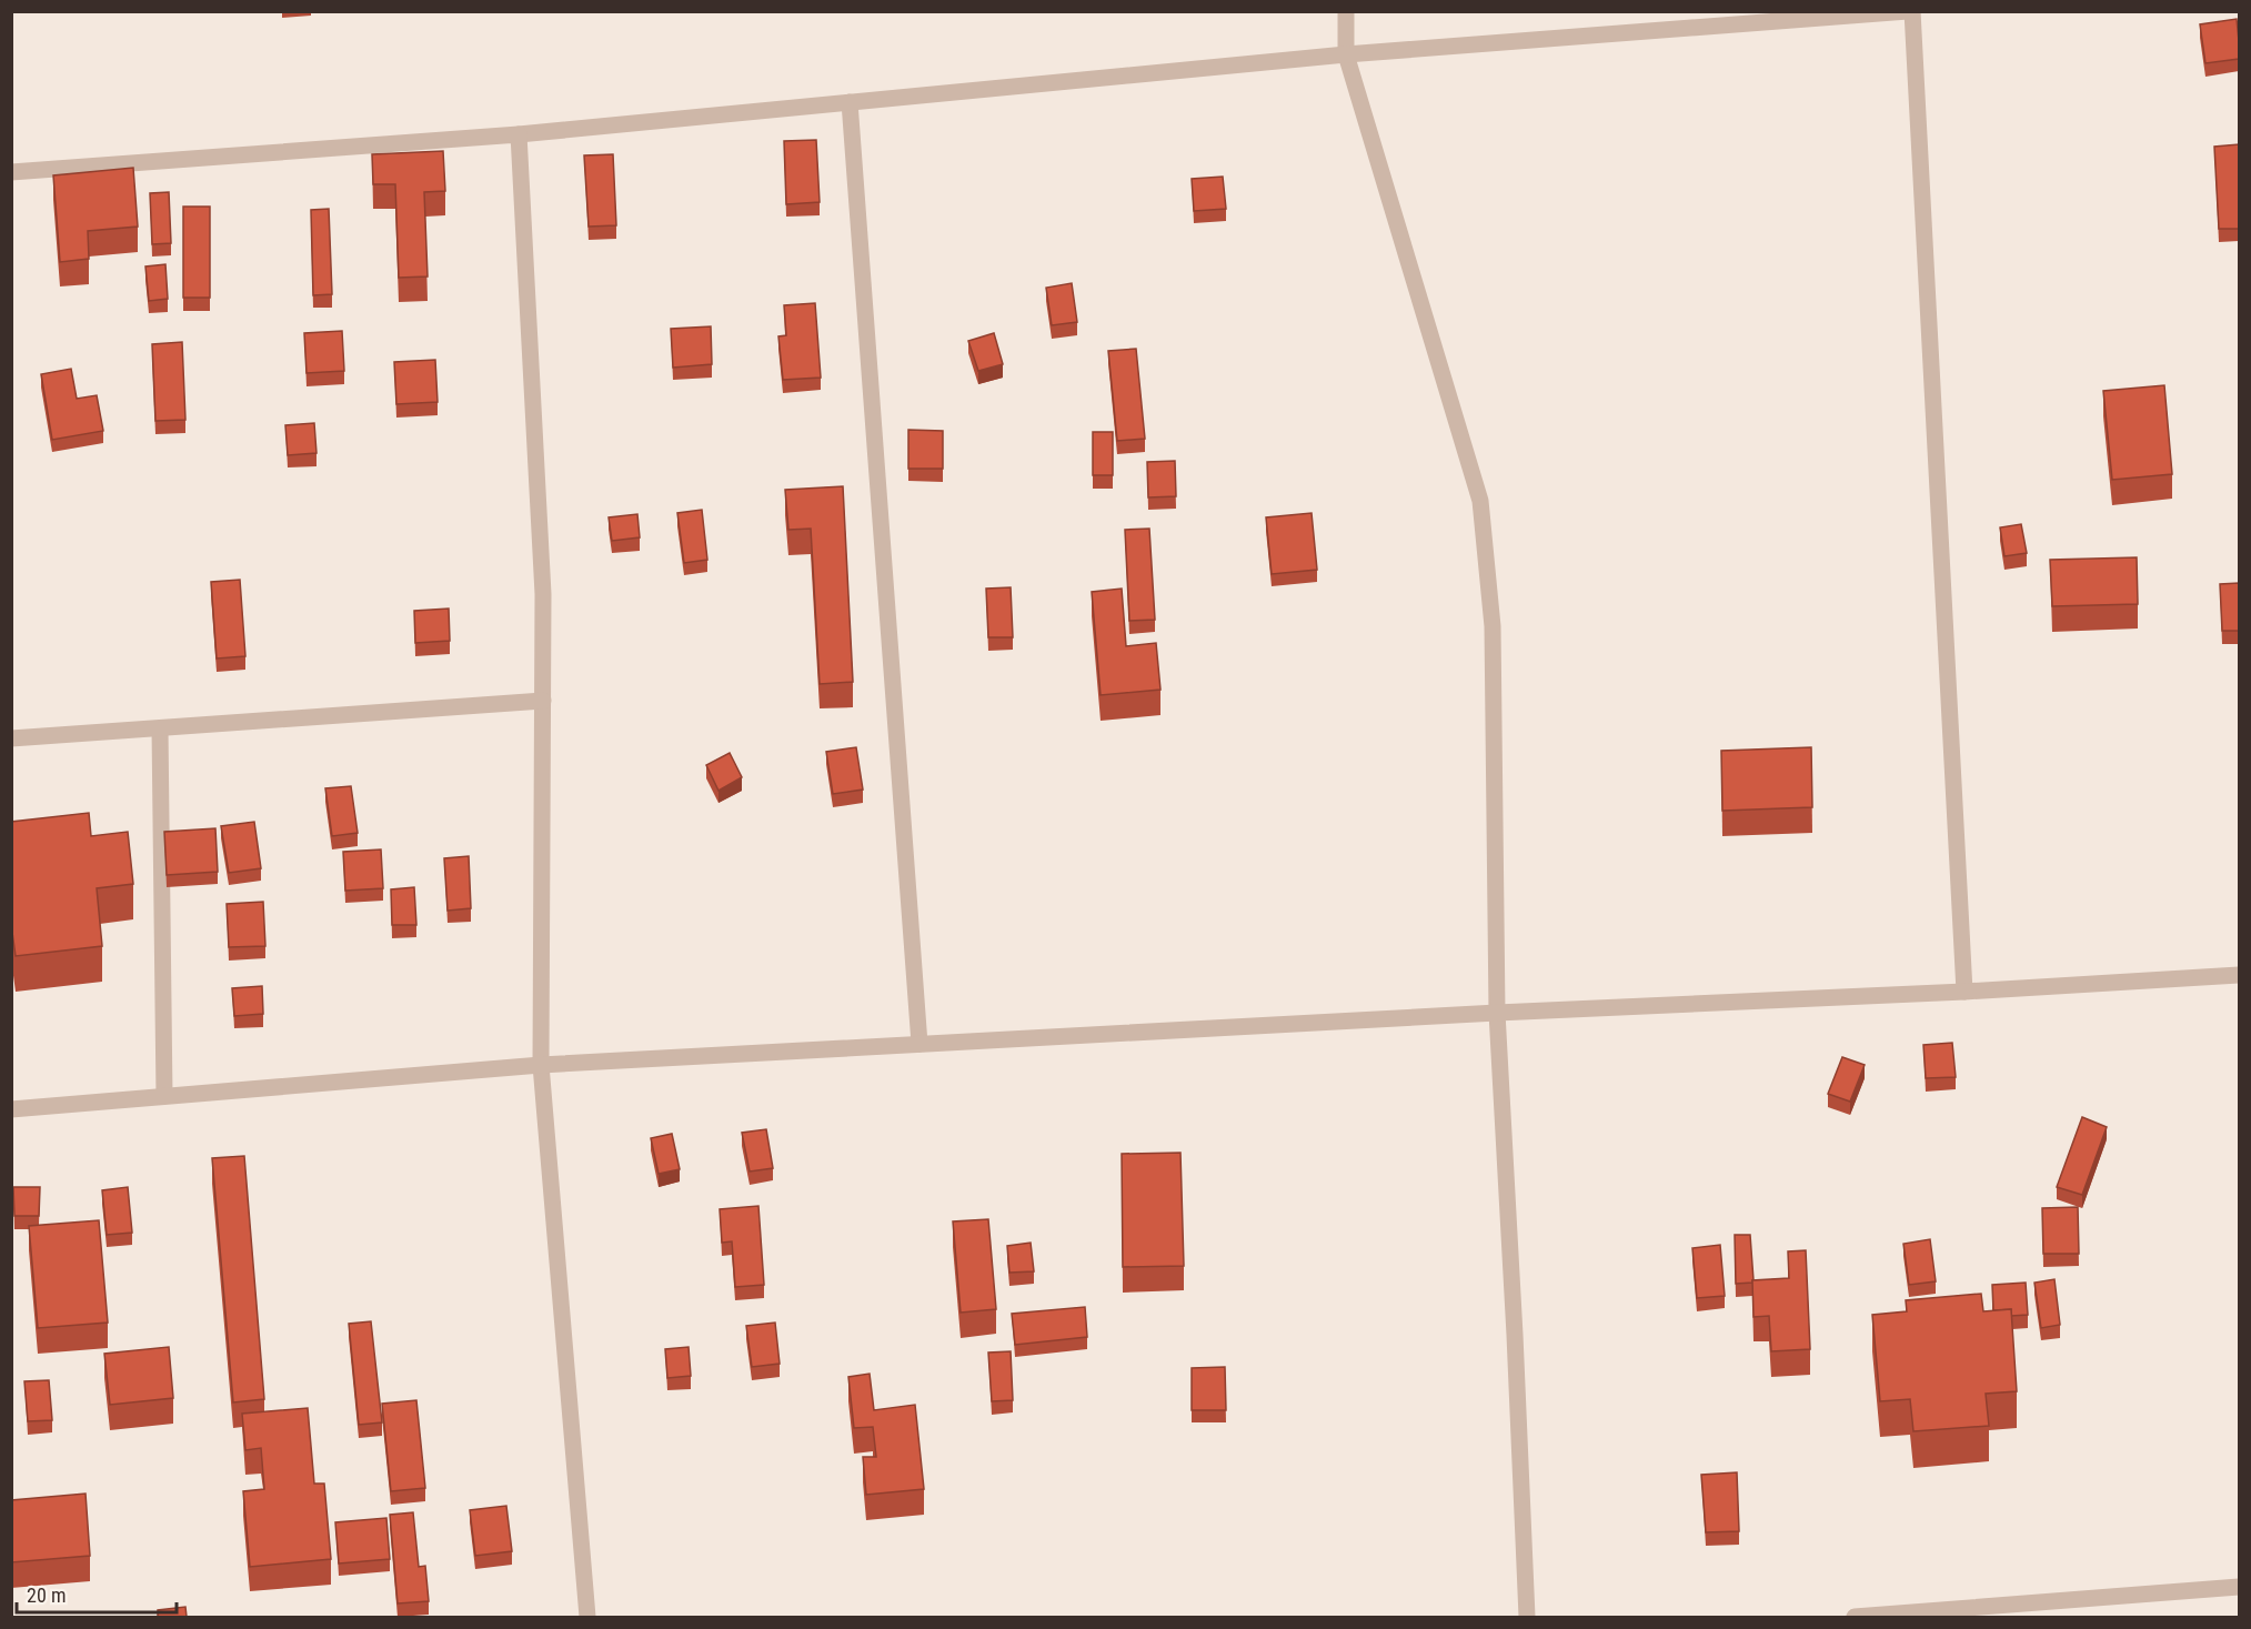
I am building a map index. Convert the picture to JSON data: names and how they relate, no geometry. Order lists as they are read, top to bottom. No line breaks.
{"scale_bar":"20 m"}
